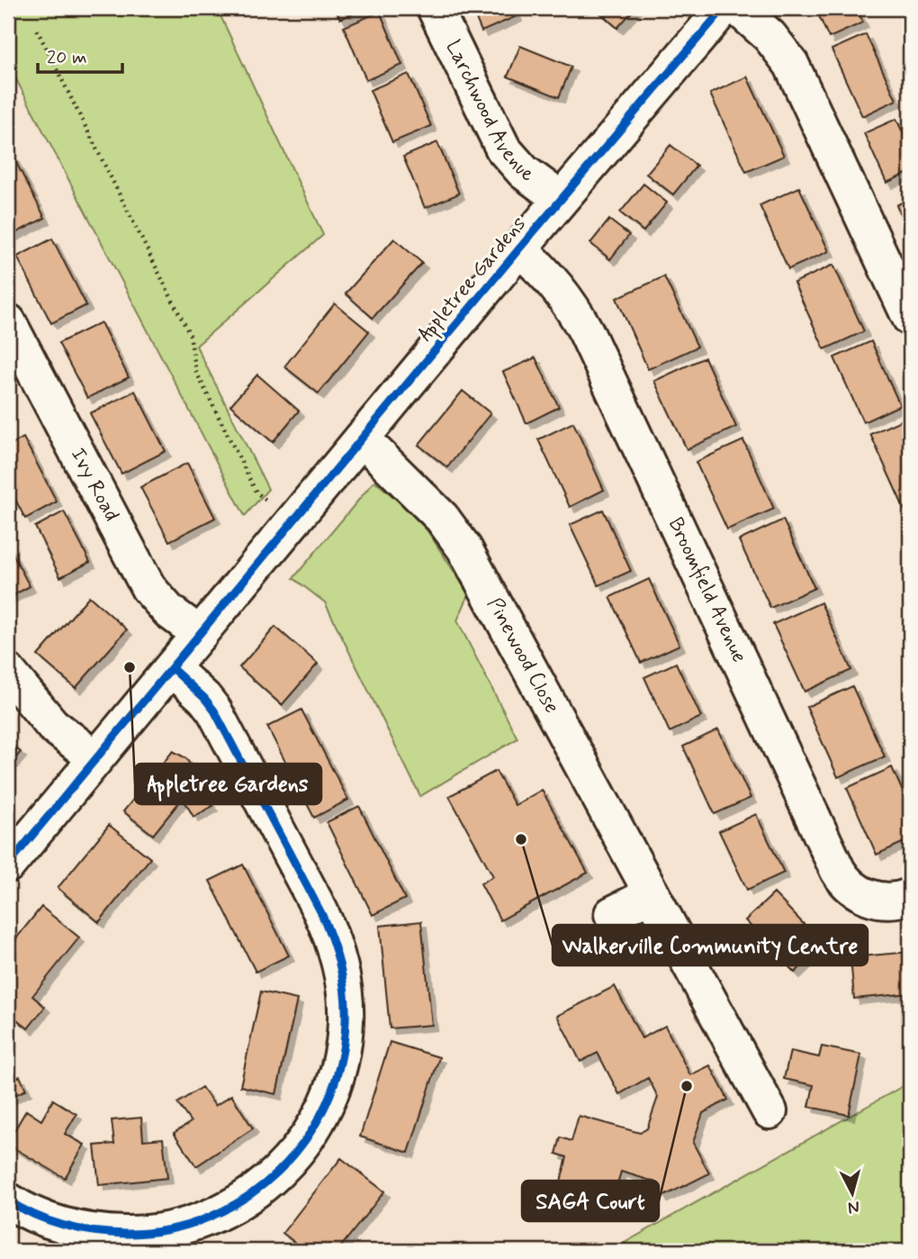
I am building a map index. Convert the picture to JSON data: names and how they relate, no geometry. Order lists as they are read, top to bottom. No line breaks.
{"streets":{"street":["Larchwood Avenue","Appletree Gardens","Ivy Road","Broomfield Avenue","Pinewood Close"]},"crossings":[["Larchwood Avenue","Appletree Gardens"],["Appletree Gardens","Ivy Road"],["Appletree Gardens","Broomfield Avenue"],["Appletree Gardens","Pinewood Close"]],"places":["Appletree Gardens","Walkerville Community Centre","SAGA Court"],"scale_bar":"20 m","north":"bottom"}
